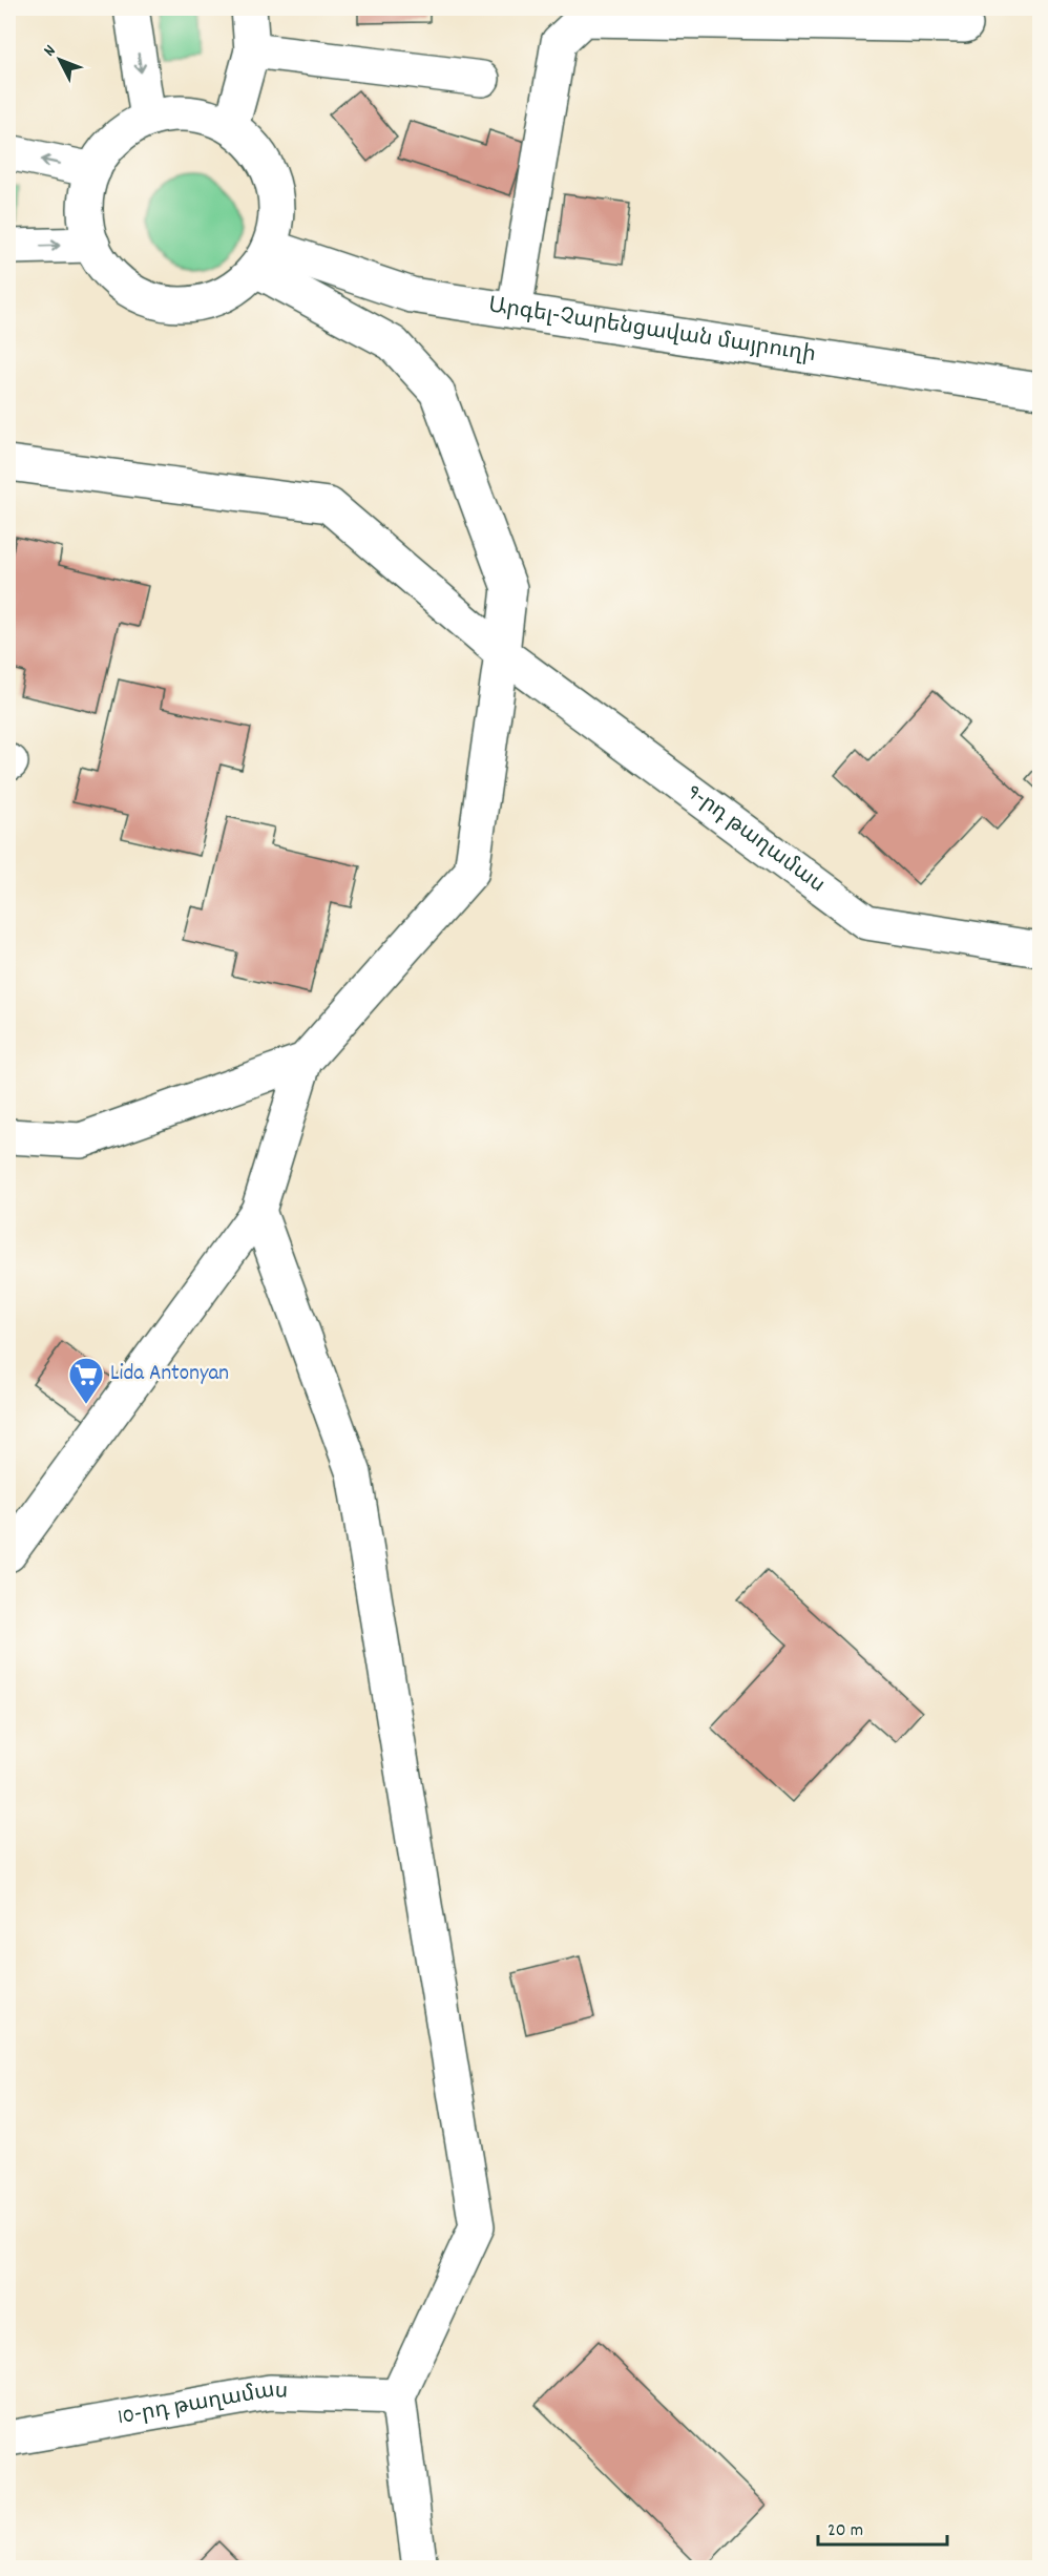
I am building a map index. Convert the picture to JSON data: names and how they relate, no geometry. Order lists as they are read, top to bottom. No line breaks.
{"streets":{"street":["Արգել-Չարենցավան մայրուղի","9-րդ թաղամաս","10-րդ թաղամաս"]},"places":{"supermarket":["Lida Antonyan"]},"scale_bar":"20 m","north":"top left"}
